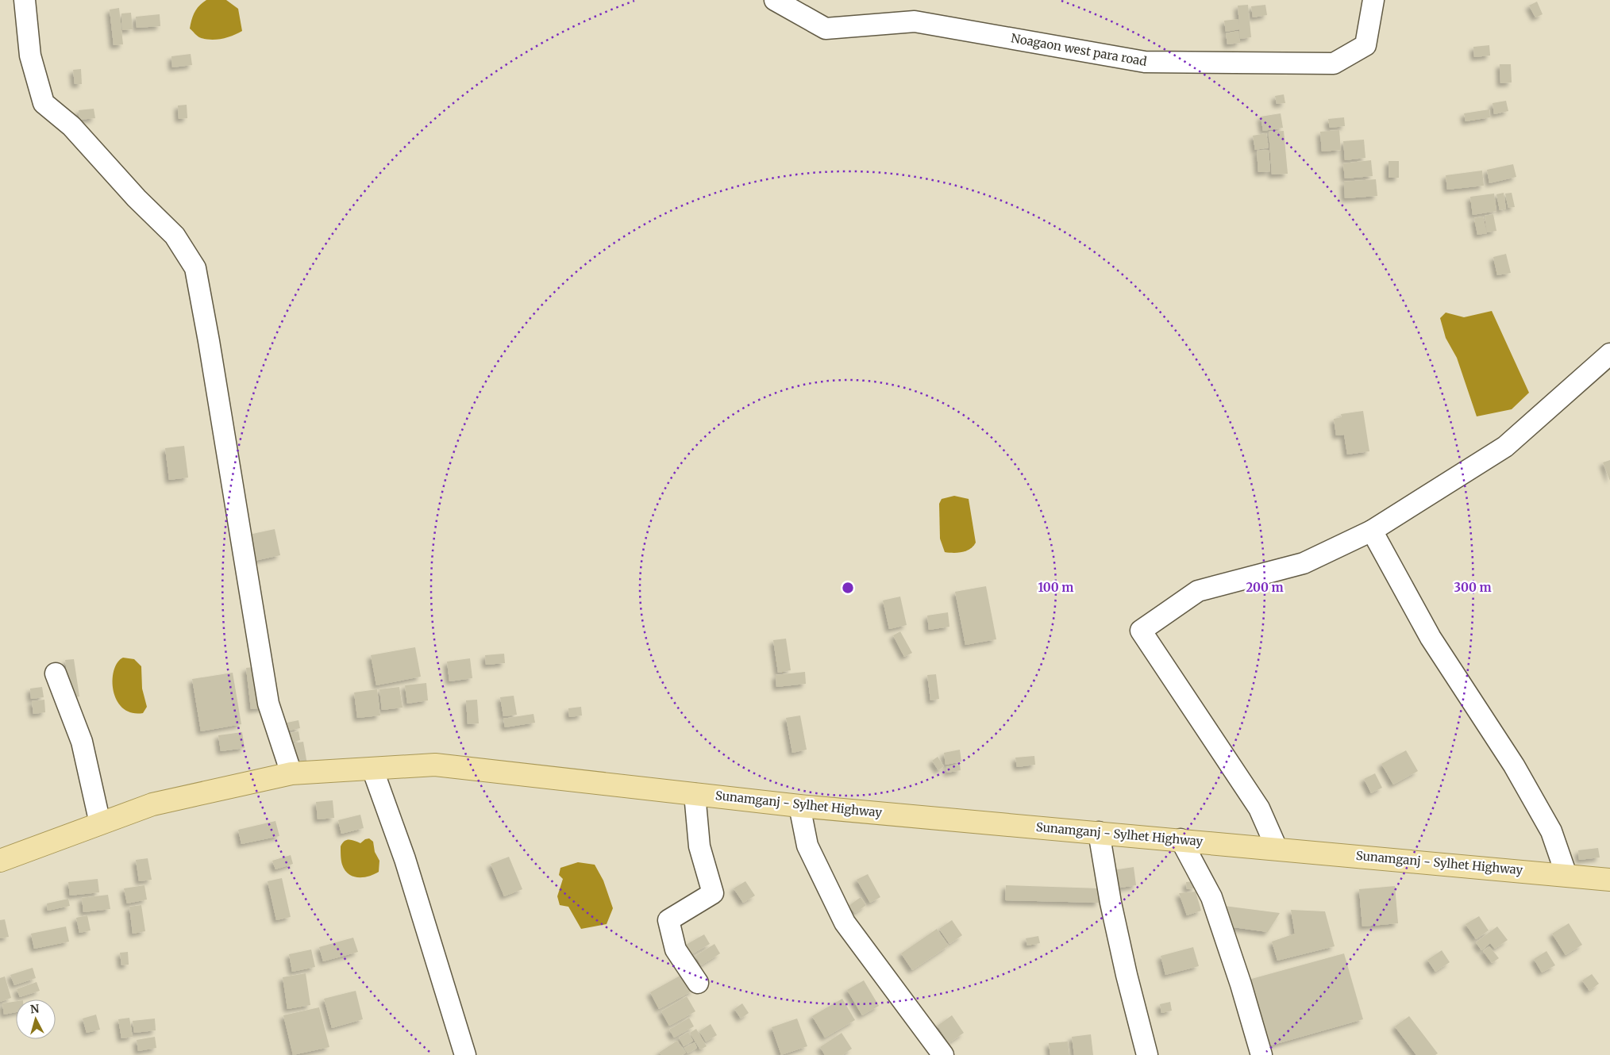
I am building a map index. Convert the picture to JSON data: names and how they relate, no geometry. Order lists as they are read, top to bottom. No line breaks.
{"streets":{"main road":["Sunamganj - Sylhet Highway"],"street":["Noagaon west para road"]},"north":"top","rings":["100 m","200 m","300 m"]}
